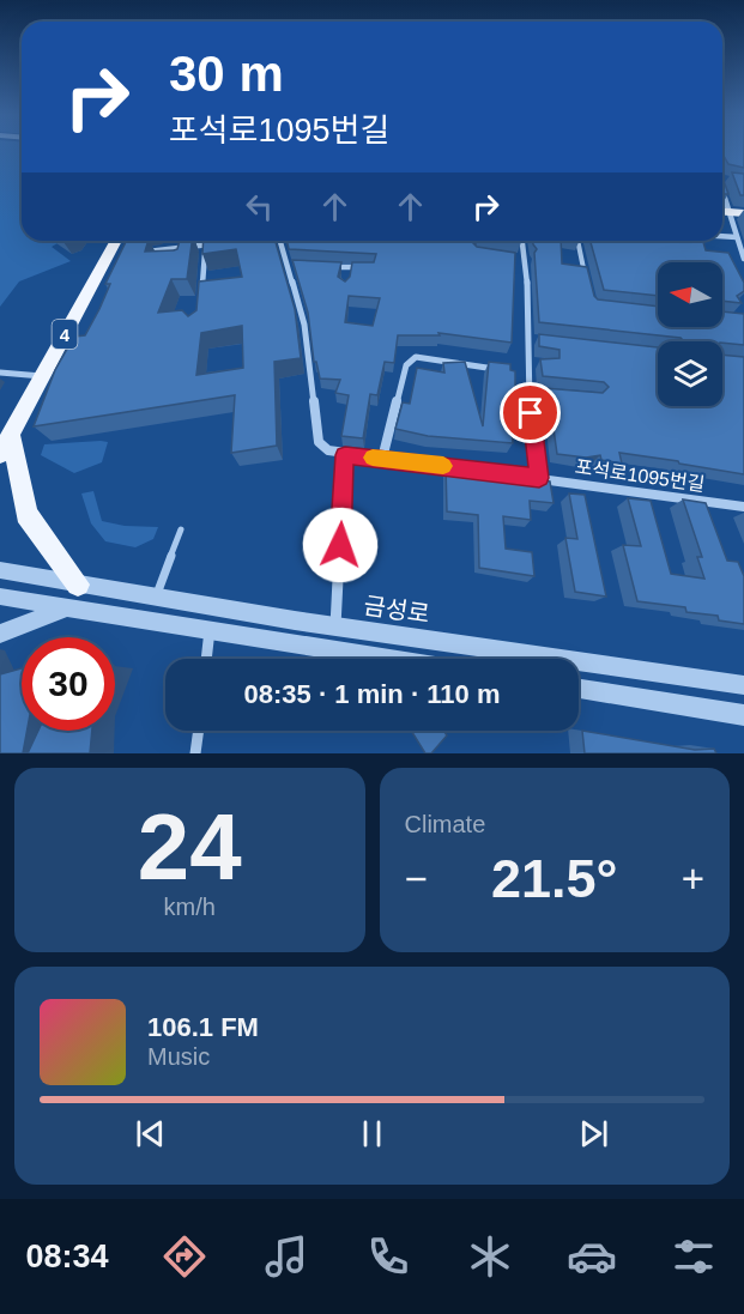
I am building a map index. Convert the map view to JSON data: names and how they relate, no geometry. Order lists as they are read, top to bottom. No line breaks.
{"streets":{"main road":["4"],"street":["포석로1095번길","금성로"]},"north":"left","page":{"turn":["30 m","포석로1095번길"],"limit":"30","trip":"08:35 · 1 min · 110 m","tile":[["24","km/h"],"Climate"],"heat":["−","21.5°","+"],"song":["106.1 FM","Music"],"tabs":"08:34"}}
